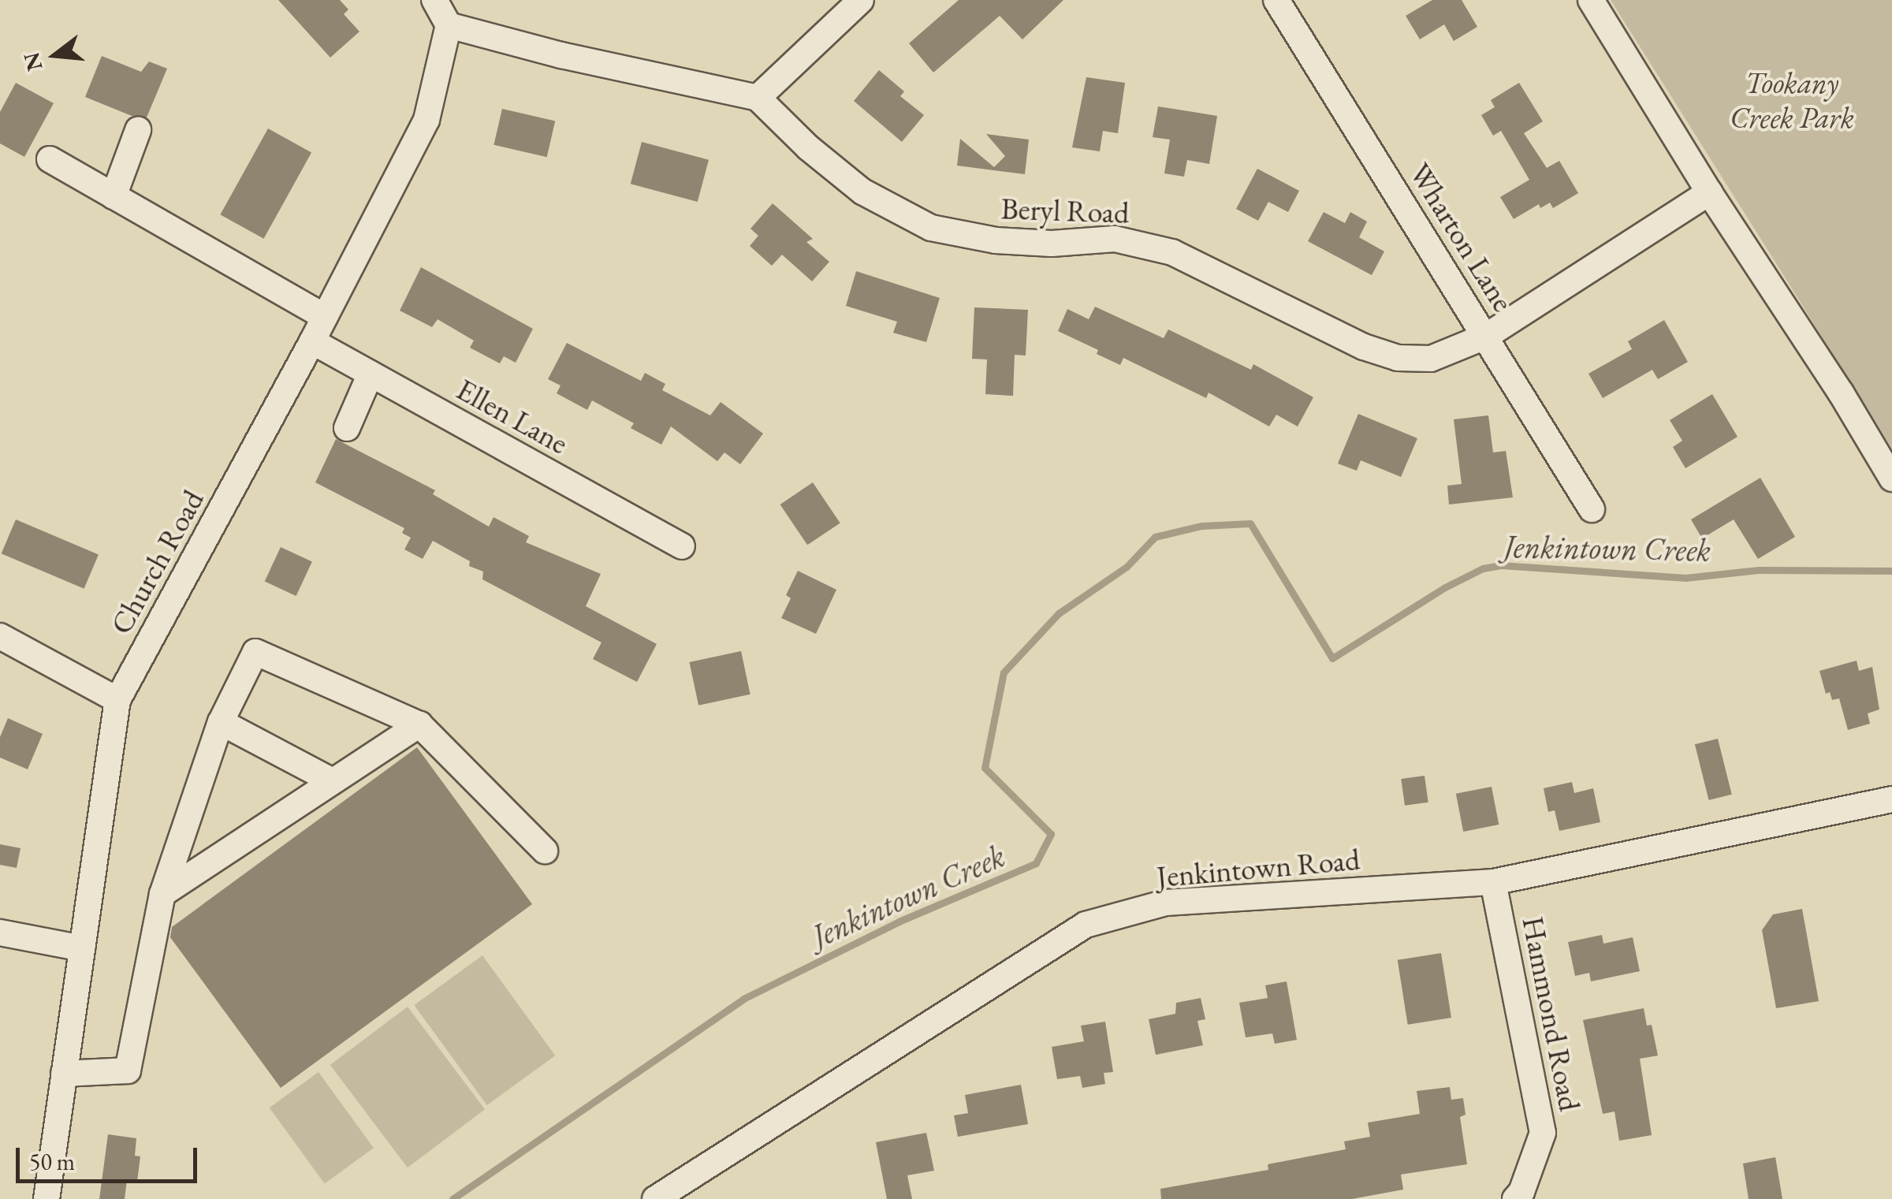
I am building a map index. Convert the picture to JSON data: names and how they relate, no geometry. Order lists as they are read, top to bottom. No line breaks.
{"streets":{"street":["Beryl Road","Wharton Lane","Ellen Lane","Church Road","Jenkintown Road","Hammond Road"]},"crossings":[["Beryl Road","Wharton Lane"],["Ellen Lane","Church Road"],["Jenkintown Road","Hammond Road"]],"water":["Jenkintown Creek"],"parks":["Tookany Creek Park"],"scale_bar":"50 m","north":"left"}
